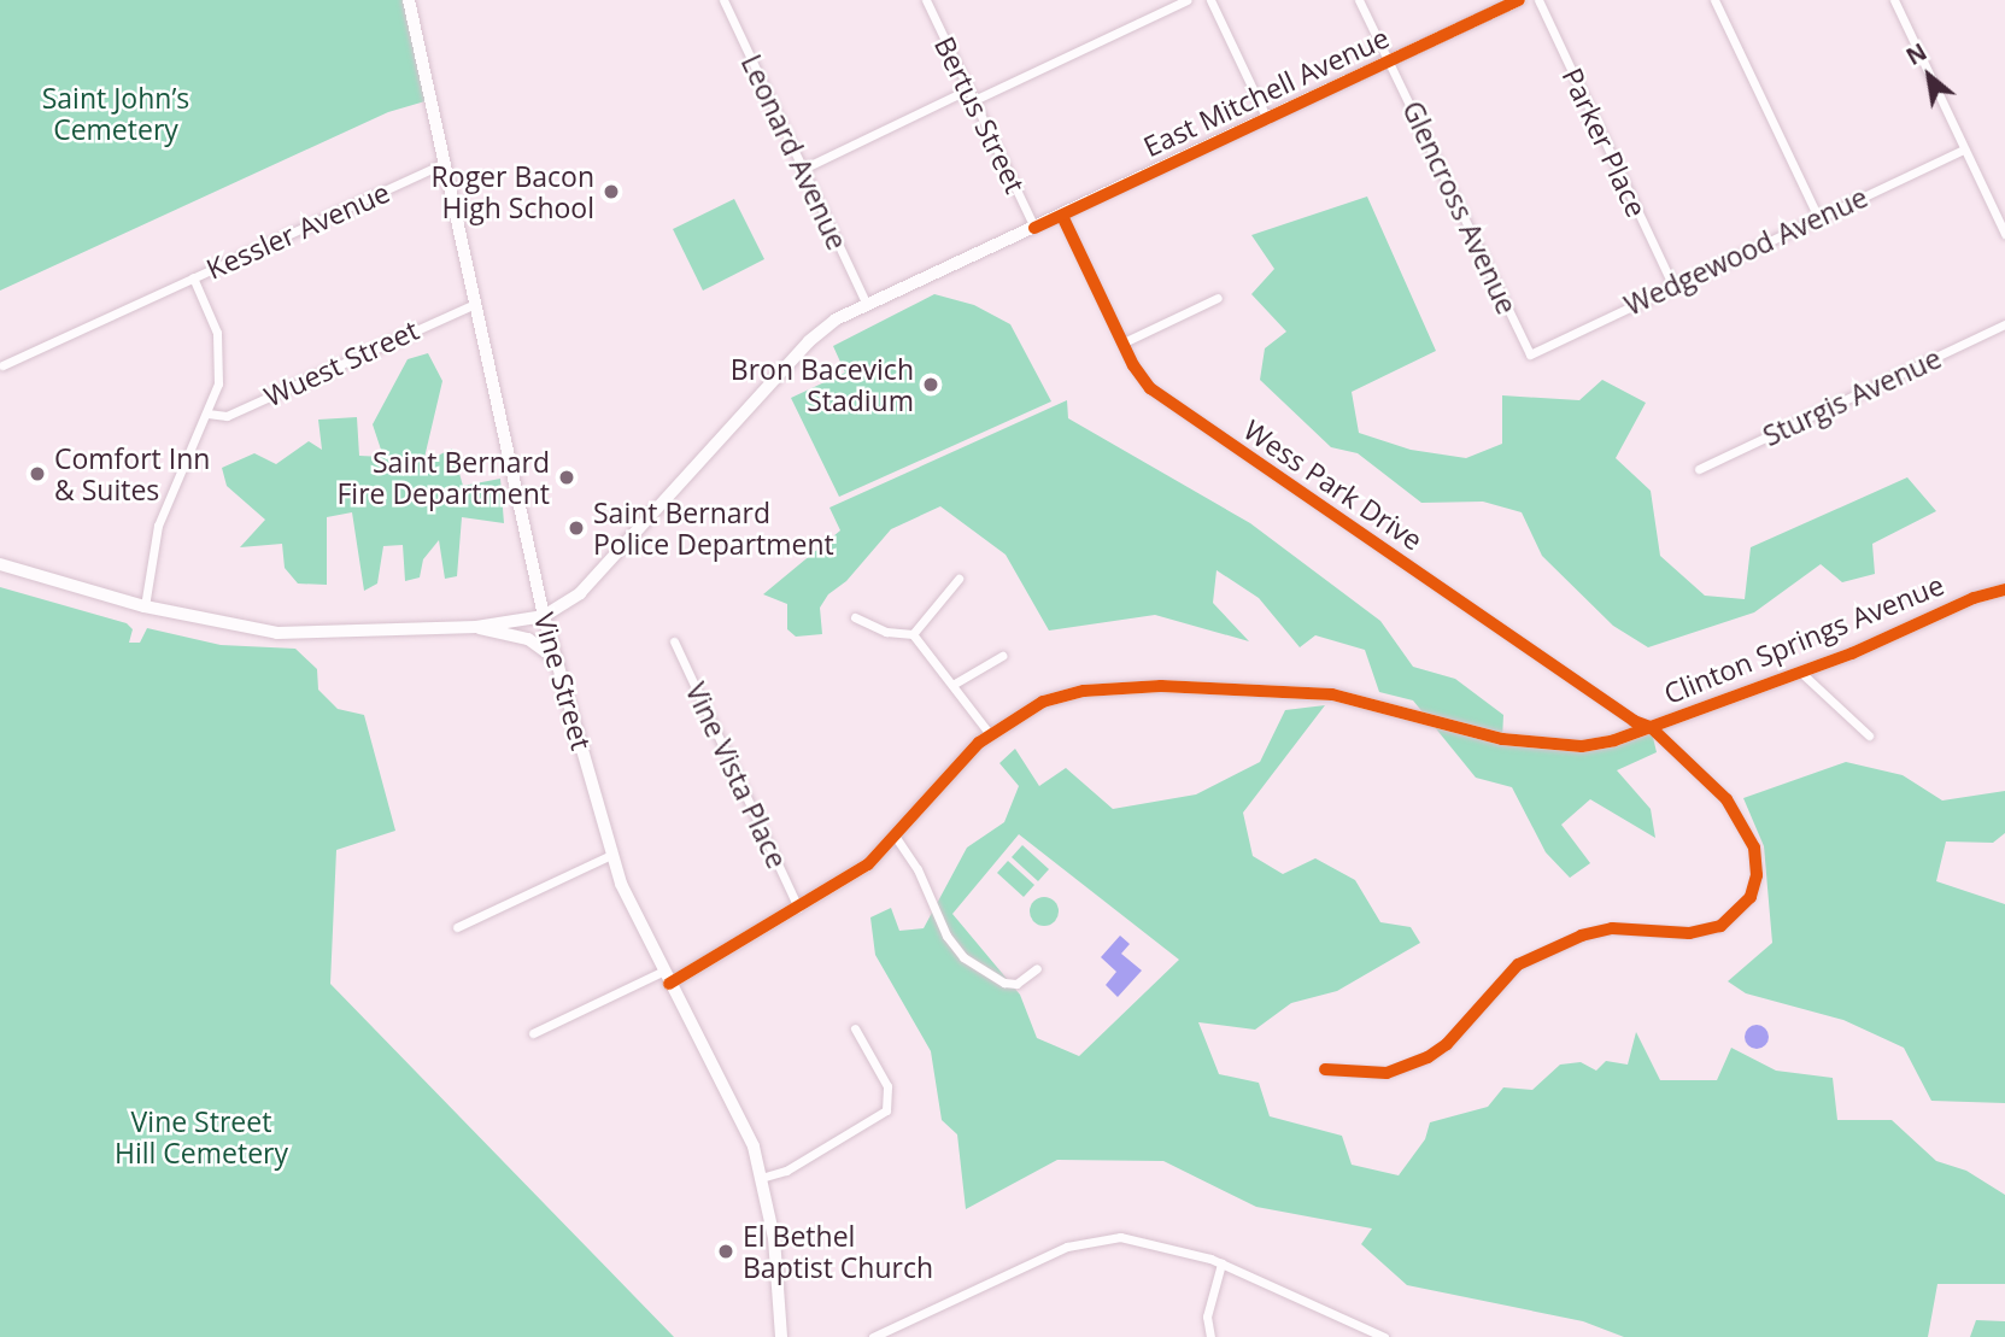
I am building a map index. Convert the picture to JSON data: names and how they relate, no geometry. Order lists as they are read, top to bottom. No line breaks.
{"streets":{"street":["East Mitchell Avenue","Bertus Street","Parker Place","Leonard Avenue","Glencross Avenue","Kessler Avenue","Wedgewood Avenue","Wuest Street","Sturgis Avenue","Wess Park Drive","Clinton Springs Avenue","Vine Street","Vine Vista Place"]},"crossings":[["East Mitchell Avenue","Bertus Street"],["East Mitchell Avenue","Leonard Avenue"],["East Mitchell Avenue","Glencross Avenue"],["East Mitchell Avenue","Wess Park Drive"],["East Mitchell Avenue","Vine Street"],["Parker Place","Wedgewood Avenue"],["Glencross Avenue","Wedgewood Avenue"],["Kessler Avenue","Wuest Street"],["Kessler Avenue","Vine Street"],["Wuest Street","Vine Street"],["Wess Park Drive","Clinton Springs Avenue"],["Clinton Springs Avenue","Vine Street"],["Clinton Springs Avenue","Vine Vista Place"]],"parks":["Saint John’s Cemetery","Vine Street Hill Cemetery"],"places":["Roger Bacon High School","Bron Bacevich Stadium","Comfort Inn & Suites","Saint Bernard Fire Department","Saint Bernard Police Department","El Bethel Baptist Church"],"north":"top left"}
